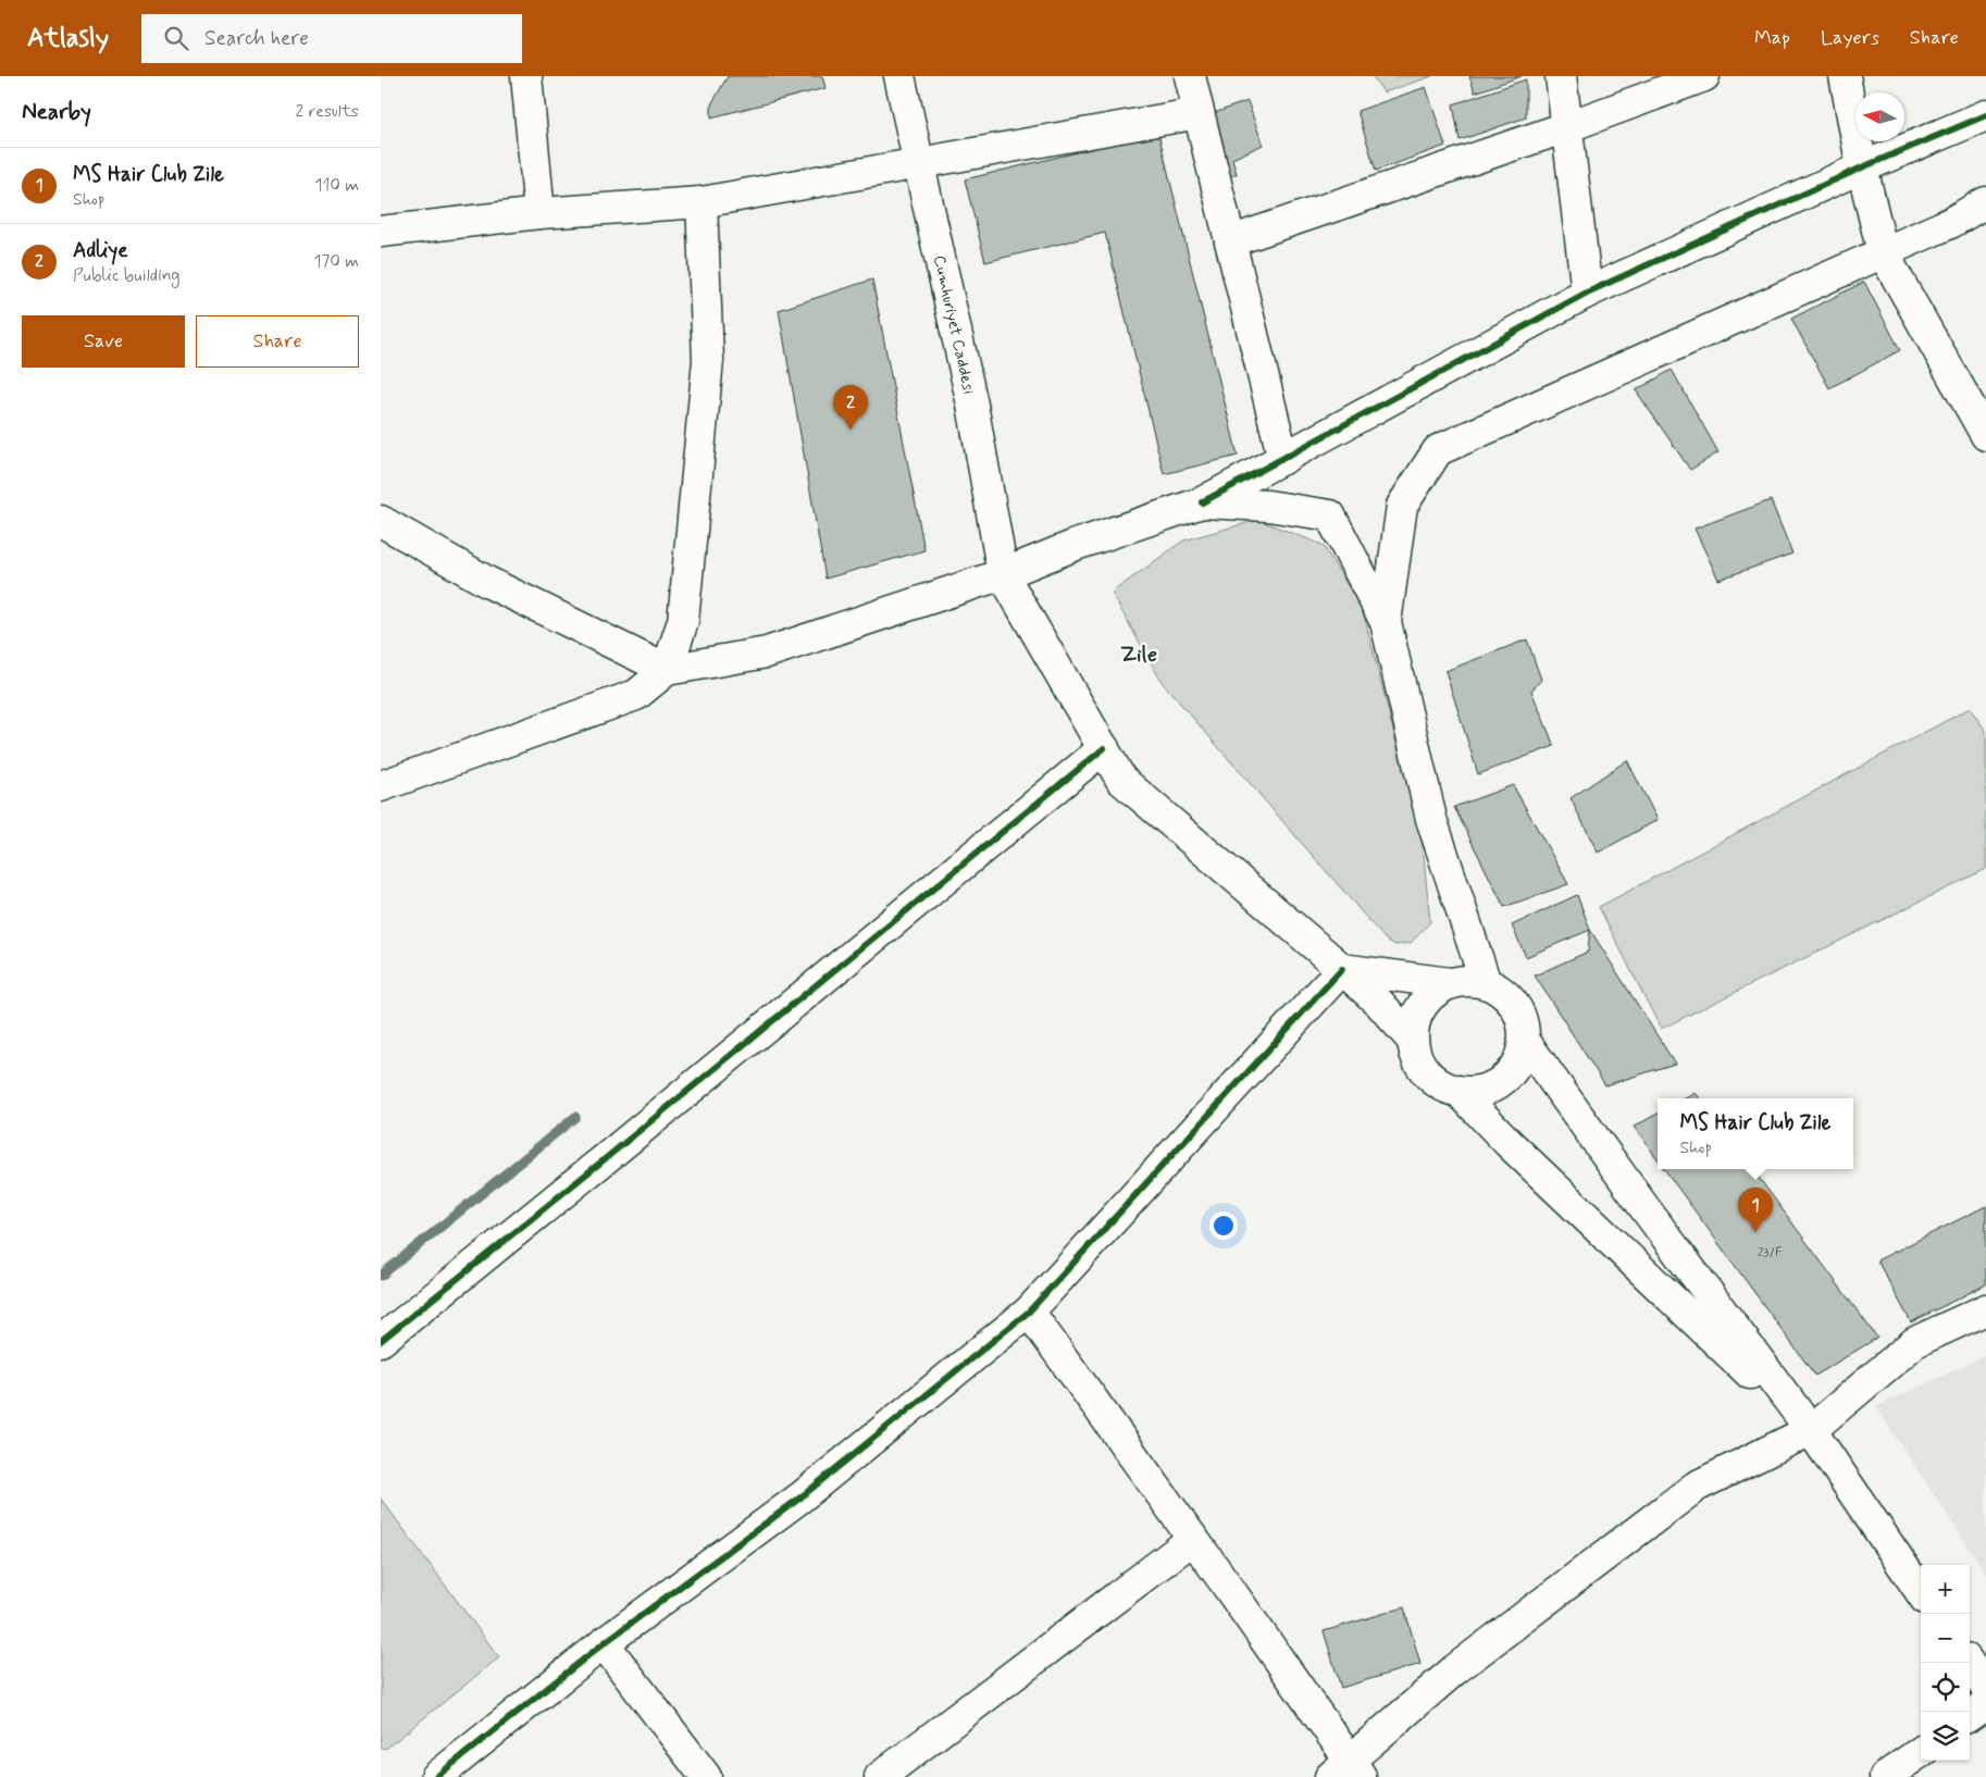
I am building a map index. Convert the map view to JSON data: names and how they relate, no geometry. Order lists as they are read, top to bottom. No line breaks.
{"streets":{"street":["Cumhuriyet Caddesi"]},"districts":["Zile"],"house_numbers":["23/F"],"north":"left","page":{"header":"Atlasly","search":"Search here","nav":["Map","Layers","Share"],"heading":["Nearby","2 results"],"list":[{"mark":"1","name":"MS Hair Club Zile","note":"Shop","value":"110 m"},{"mark":"2","name":"Adliye","note":"Public building","value":"170 m"}],"buttons":["Save","Share"],"pins":["2","1"],"popup":["MS Hair Club Zile","Shop"],"map_buttons":["+","−"]}}
